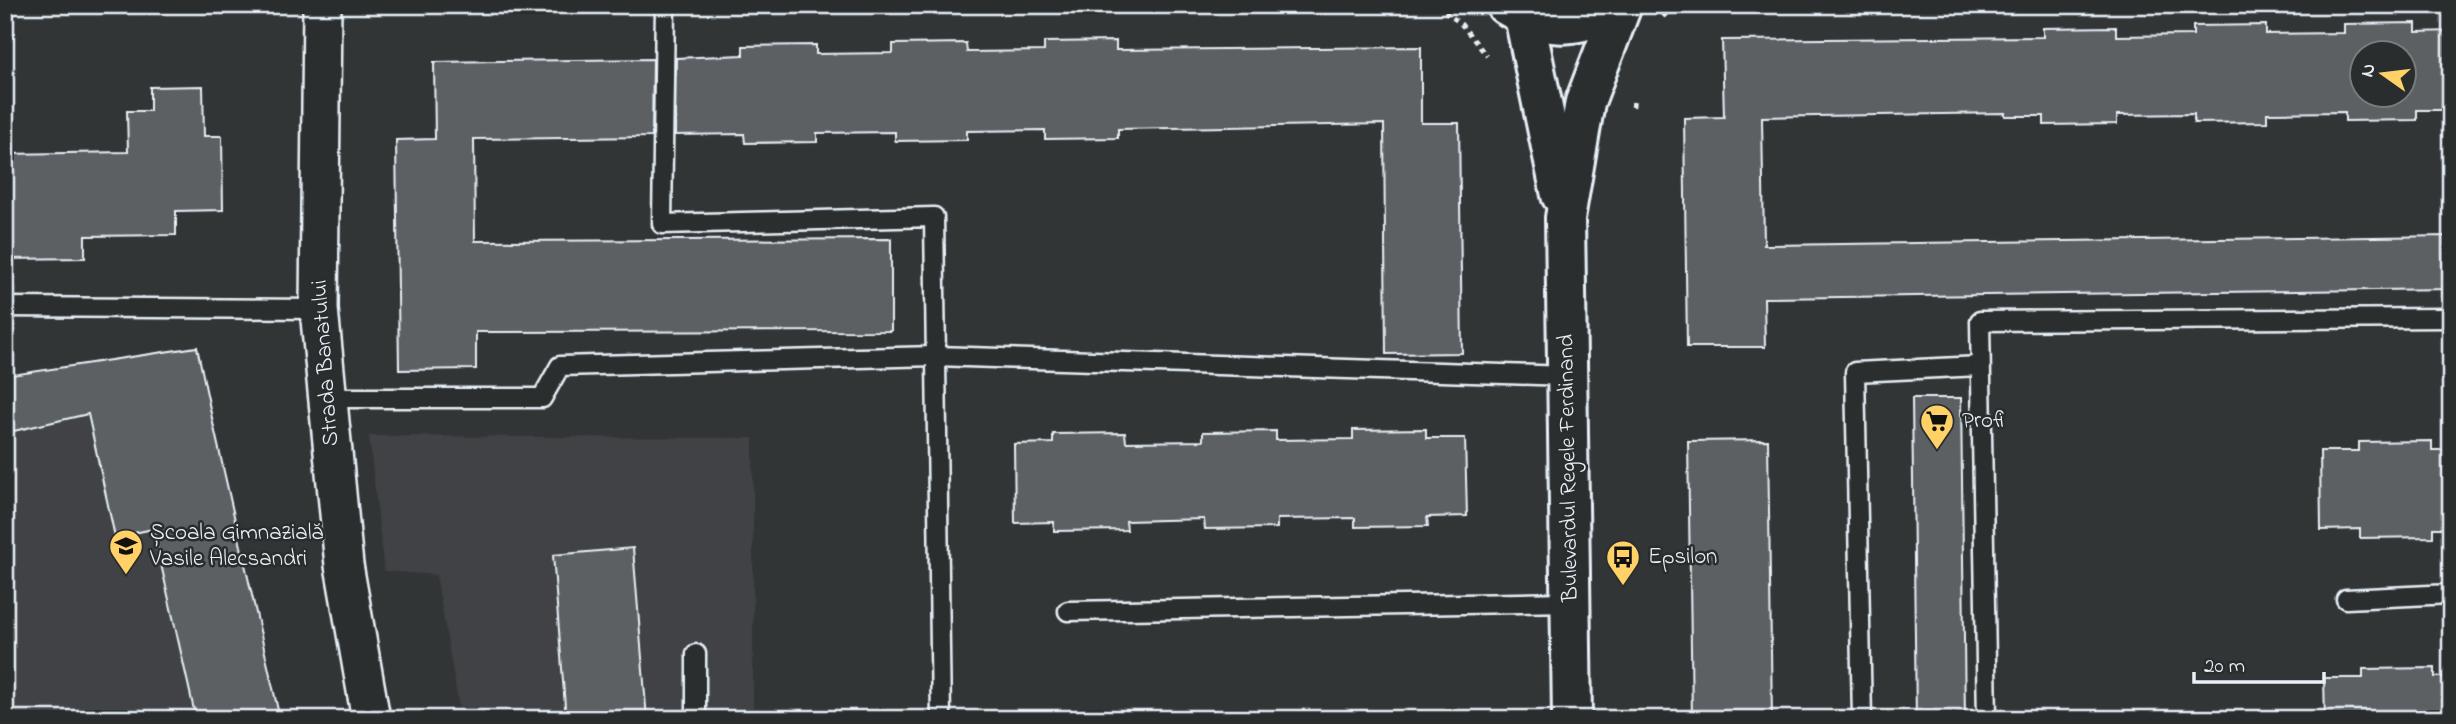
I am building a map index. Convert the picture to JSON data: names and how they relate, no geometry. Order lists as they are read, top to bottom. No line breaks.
{"streets":{"main road":["Bulevardul Regele Ferdinand"],"street":["Strada Banatului"]},"places":{"supermarket":["Profi"],"school or university":["Școala Gimnazială Vasile Alecsandri"],"bus stop":["Epsilon"]},"scale_bar":"20 m","north":"left"}
